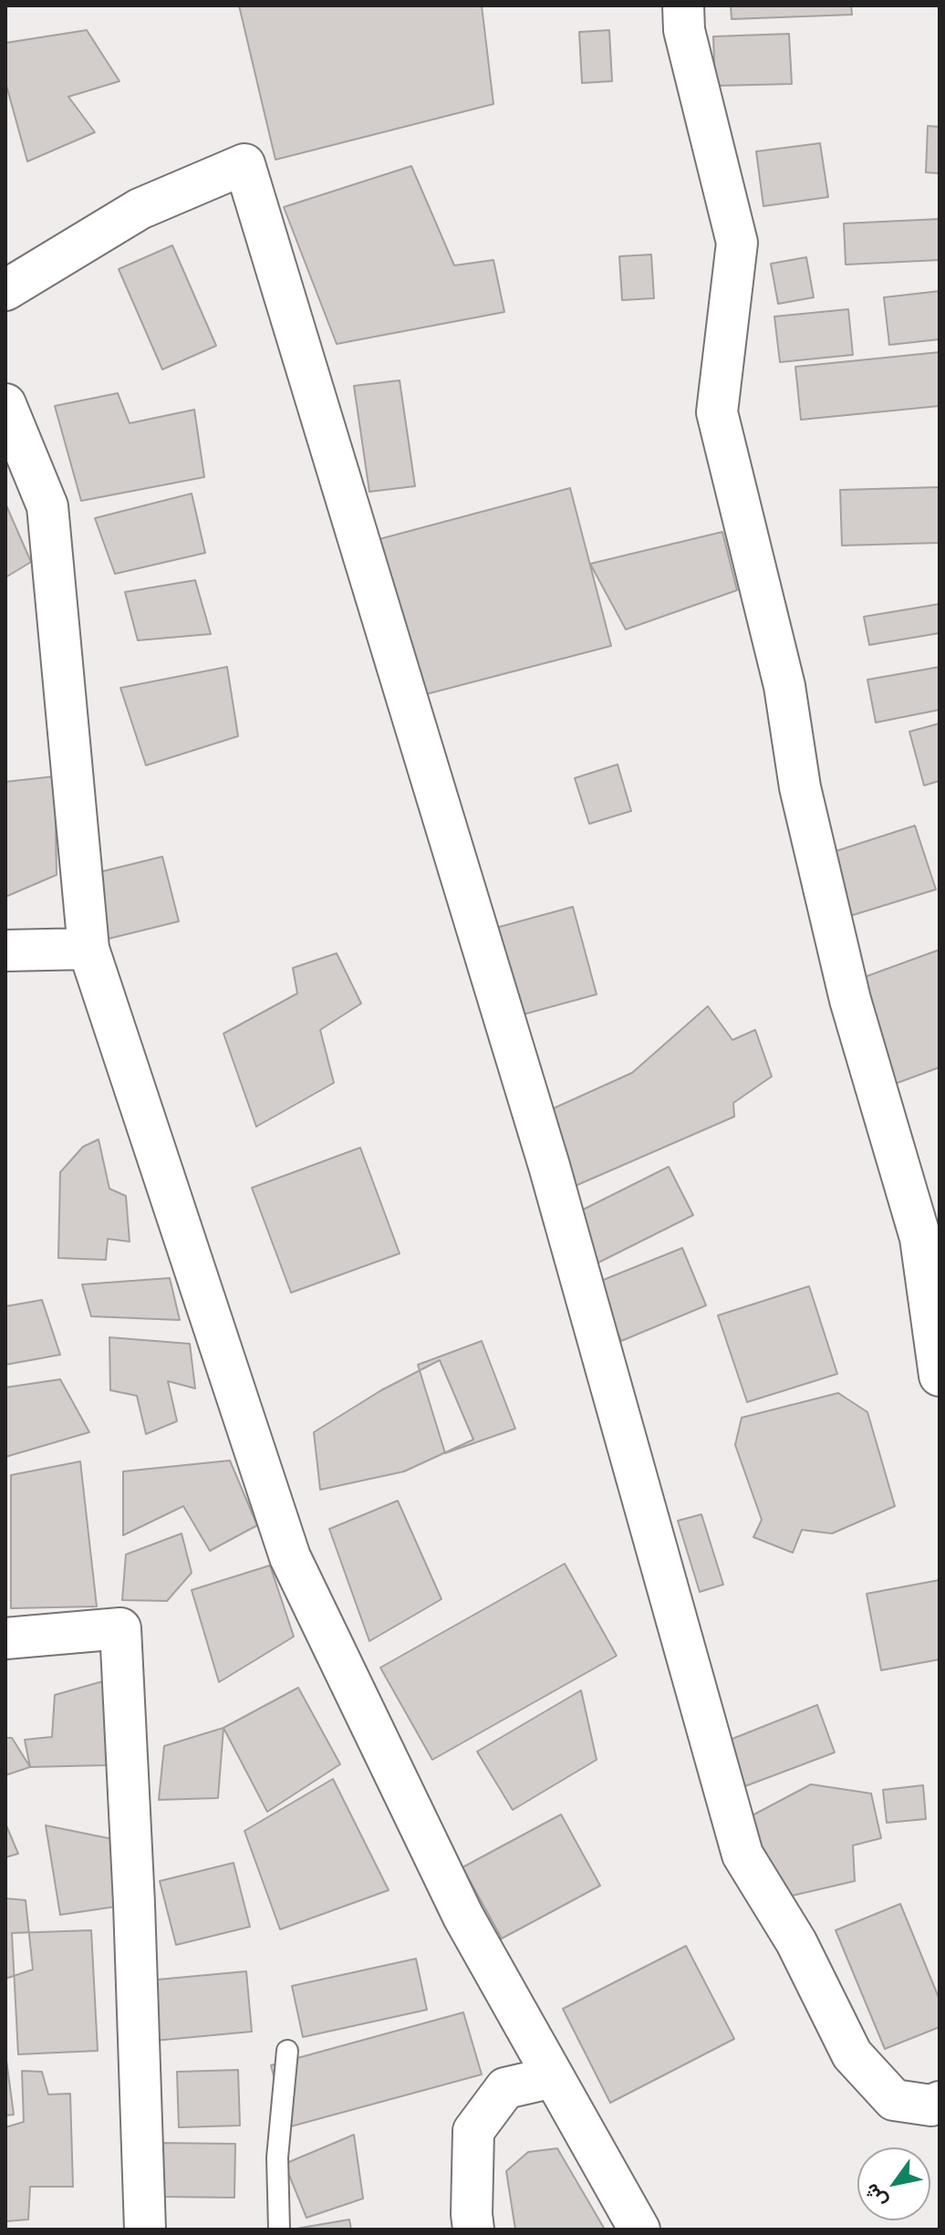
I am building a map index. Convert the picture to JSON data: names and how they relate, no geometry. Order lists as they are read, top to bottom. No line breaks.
{"north":"bottom left"}
